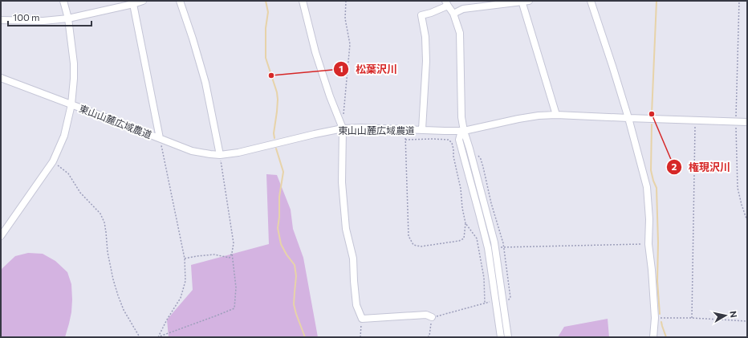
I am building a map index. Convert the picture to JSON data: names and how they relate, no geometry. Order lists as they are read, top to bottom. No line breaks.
{"streets":{"street":["東山山麓広域農道"]},"places":["松葉沢川","権現沢川"],"scale_bar":"100 m","north":"right"}
